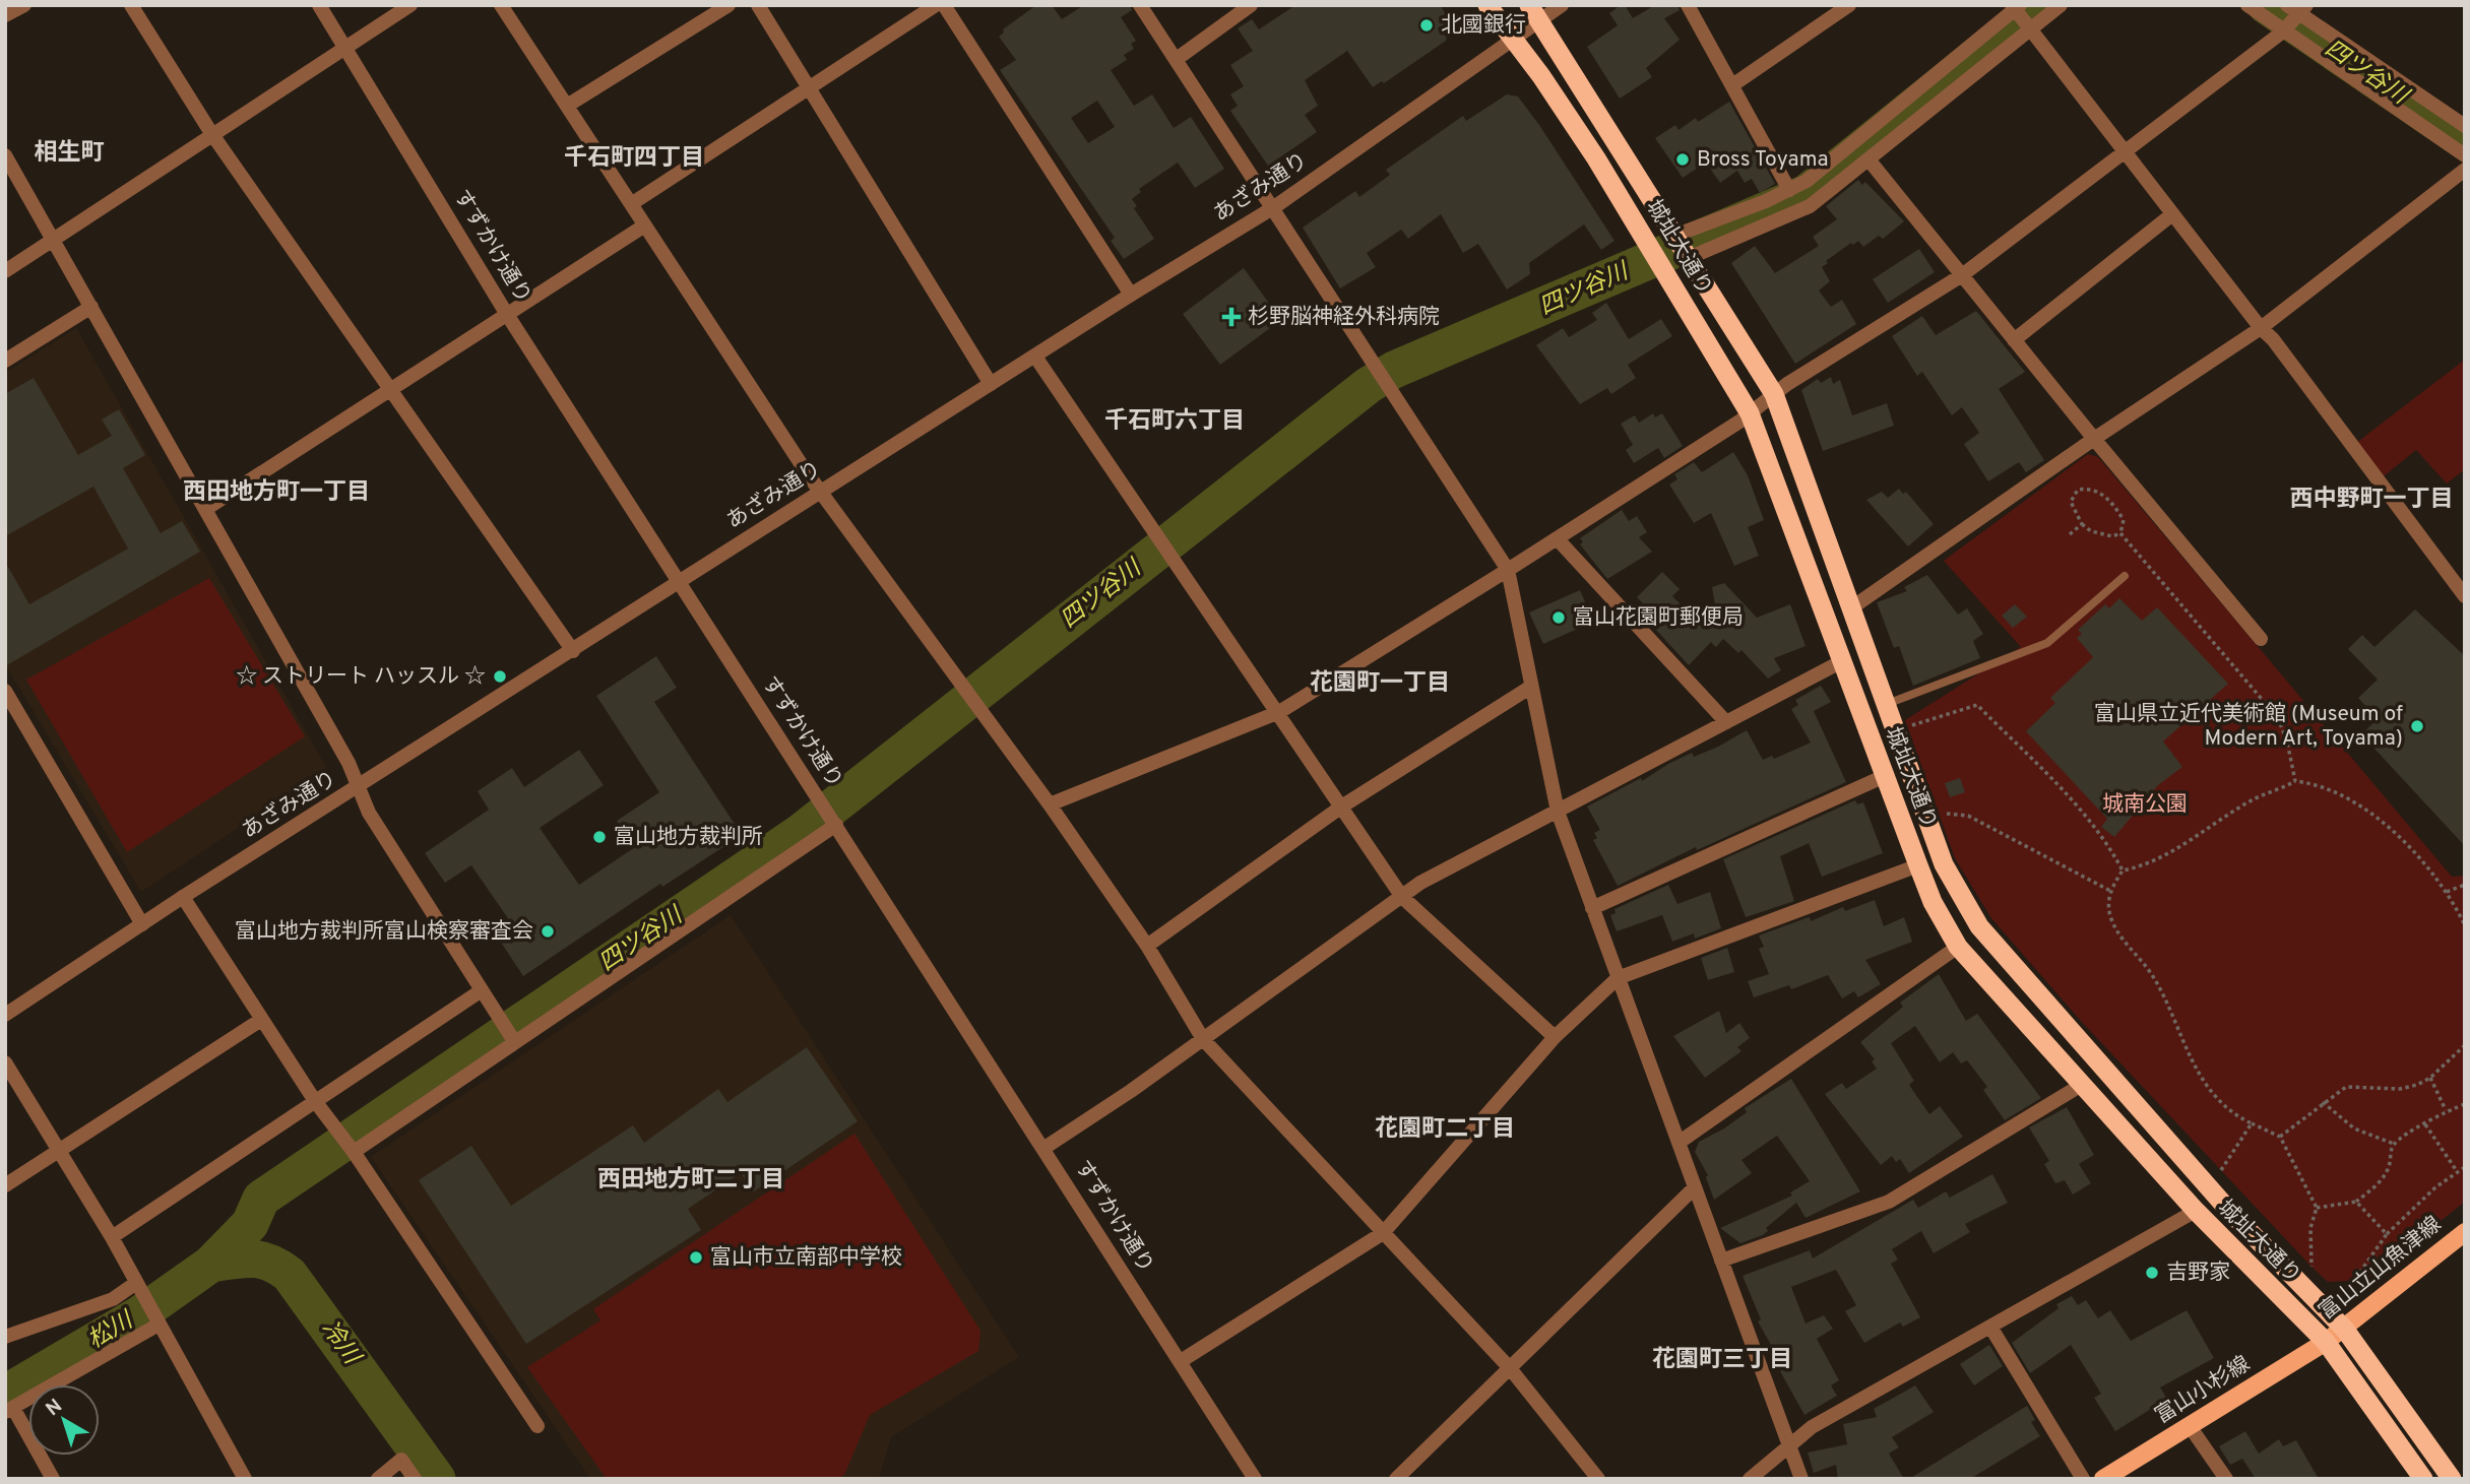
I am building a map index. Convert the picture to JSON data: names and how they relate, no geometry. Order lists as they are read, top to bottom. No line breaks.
{"streets":{"highway":["城址大通り"],"main road":["富山立山魚津線","富山小杉線"],"street":["あざみ通り","すずかけ通り"]},"crossings":[["あざみ通り","すずかけ通り"],["あざみ通り","城址大通り"],["城址大通り","富山立山魚津線"],["城址大通り","富山小杉線"],["富山立山魚津線","富山小杉線"]],"districts":["相生町","千石町四丁目","千石町六丁目","西田地方町一丁目","西中野町一丁目","花園町一丁目","花園町二丁目","西田地方町二丁目","花園町三丁目"],"water":["四ツ谷川","松川","冷川"],"parks":["城南公園"],"places":{"other":["北國銀行","Bross Toyama","富山花園町郵便局","☆ ストリート ハッスル ☆","富山県立近代美術館 (Museum of Modern Art, Toyama)","富山地方裁判所","富山地方裁判所富山検察審査会","富山市立南部中学校","吉野家"],"health":["杉野脳神経外科病院"]},"north":"top left"}
